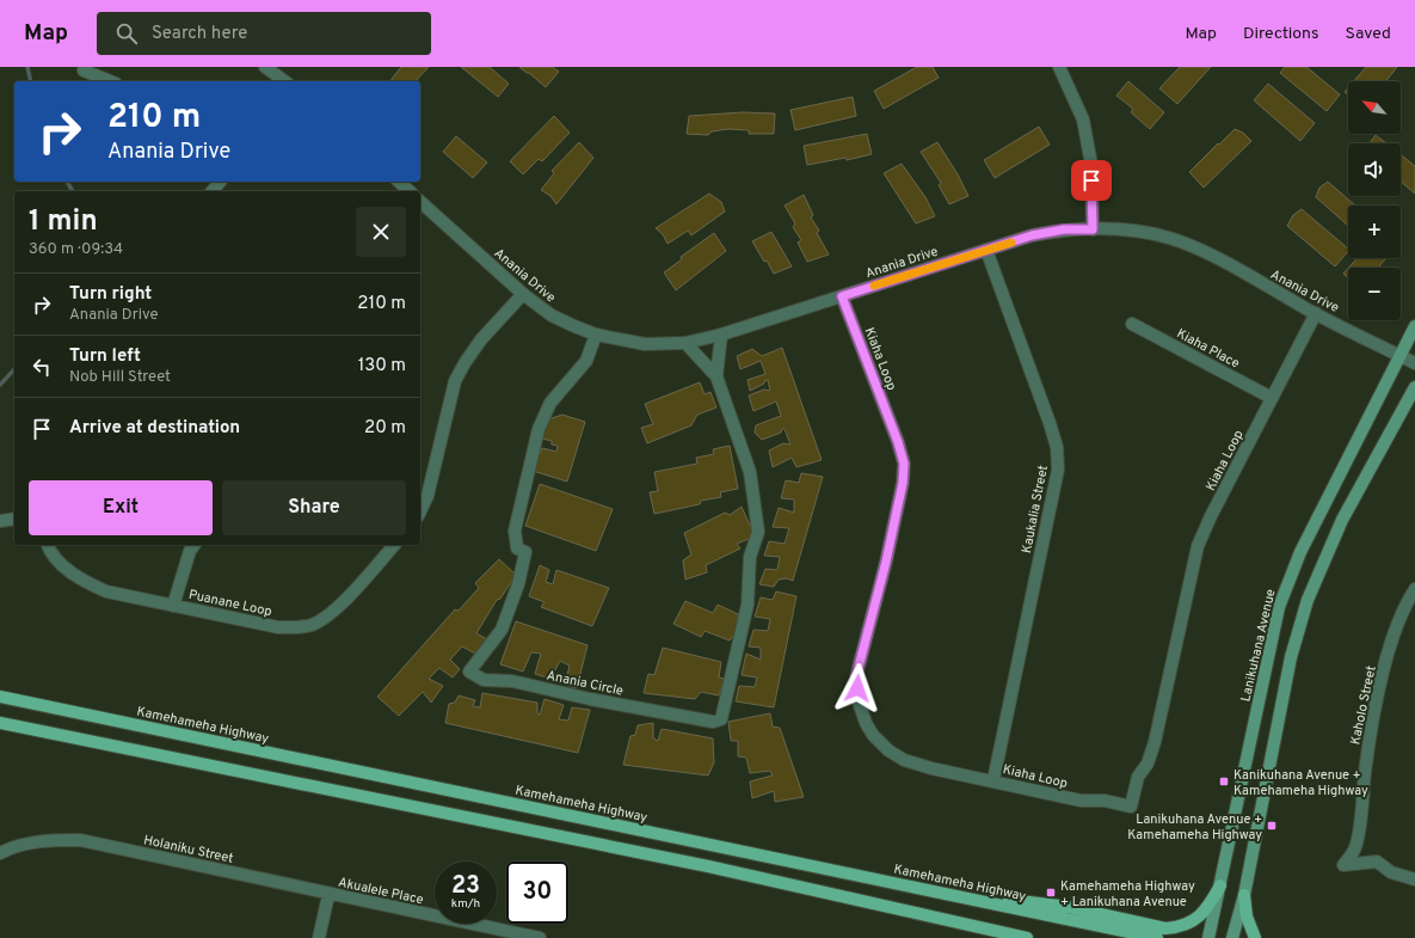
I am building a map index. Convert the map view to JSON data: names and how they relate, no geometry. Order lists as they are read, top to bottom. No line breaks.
{"streets":{"main road":["Lanikuhana Avenue","Kamehameha Highway"],"street":["Anania Drive","Kiaha Place","Kiaha Loop","Kaukalia Street","Puanane Loop","Anania Circle","Kaholo Street","Holaniku Street","Akualele Place"]},"crossings":[["Anania Drive","Kiaha Loop"],["Anania Drive","Kaukalia Street"],["Anania Drive","Lanikuhana Avenue"],["Anania Drive","Anania Circle"],["Kiaha Place","Kiaha Loop"],["Kiaha Loop","Kaukalia Street"],["Holaniku Street","Akualele Place"]],"places":{"transit":["Kanikuhana Avenue + Kamehameha Highway","Lanikuhana Avenue + Kamehameha Highway","Kamehameha Highway + Lanikuhana Avenue"]},"north":"top left","page":{"header":"Map","search":"Search here","nav":["Map","Directions","Saved"],"map_buttons":["+","−"],"turn":["210 m","Anania Drive"],"heading":["1 min","360 m · 09:34"],"list":[{"name":"Turn right","note":"Anania Drive","value":"210 m"},{"name":"Turn left","note":"Nob Hill Street","value":"130 m"},{"name":"Arrive at destination","value":"20 m"}],"buttons":["Exit","Share"],"speed":"23 km/h","limit":"30"}}
